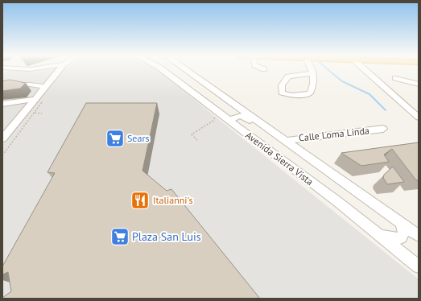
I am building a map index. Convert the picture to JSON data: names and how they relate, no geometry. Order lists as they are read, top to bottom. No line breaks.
{"streets":{"street":["Calle Loma Linda","Avenida Sierra Vista"]},"crossings":[["Calle Loma Linda","Avenida Sierra Vista"]],"places":{"supermarket":["Sears","Plaza San Luis"],"restaurant":["Italianni's"]}}
